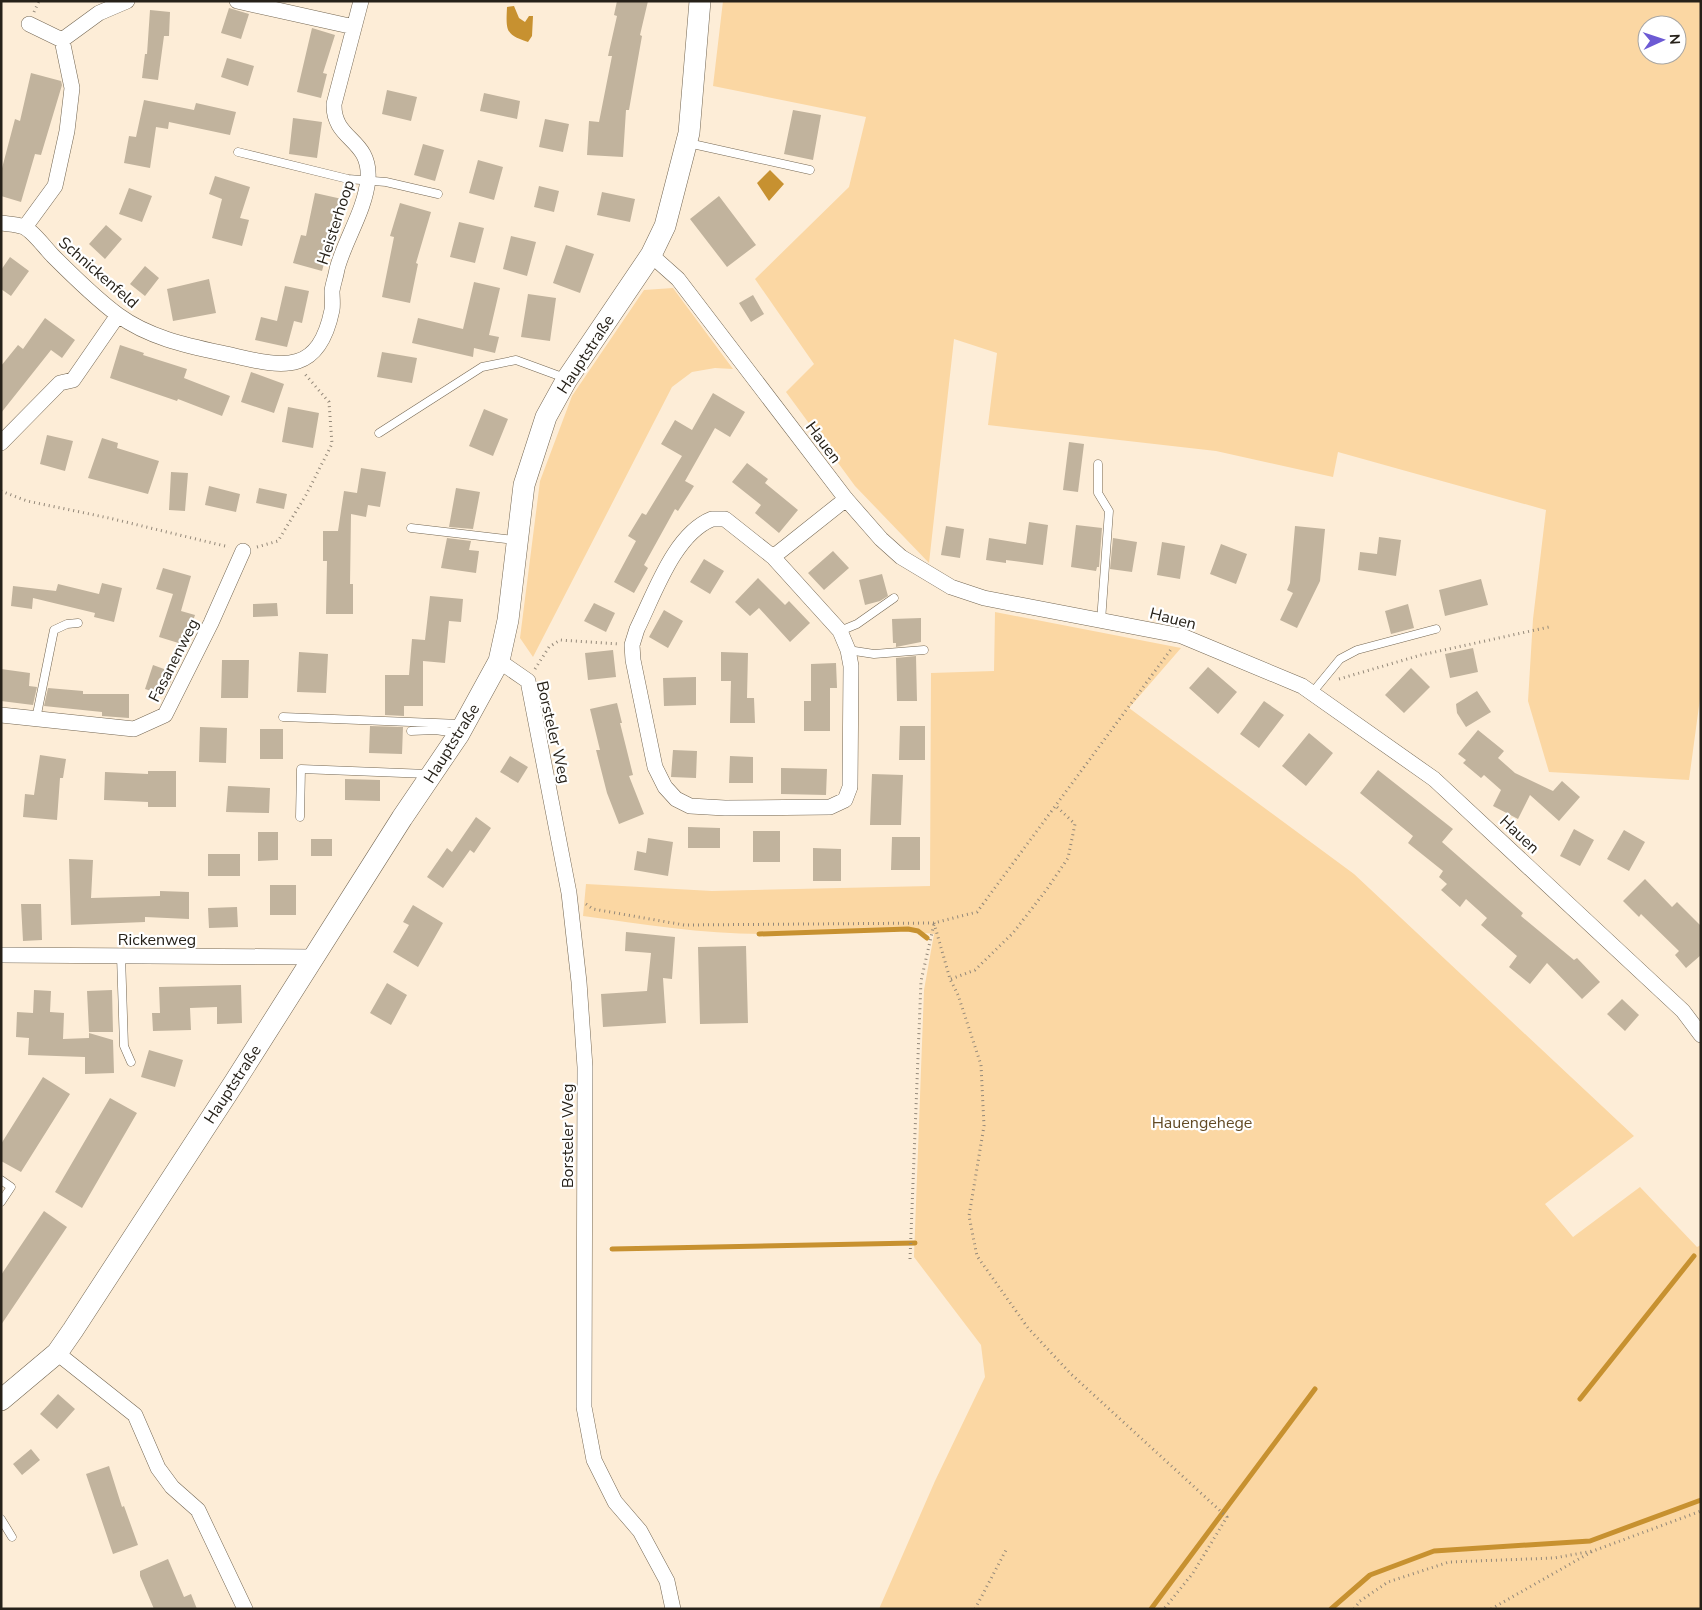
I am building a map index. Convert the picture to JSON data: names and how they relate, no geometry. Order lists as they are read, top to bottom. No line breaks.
{"streets":{"main road":["Hauptstraße"],"street":["Heisterhoop","Schnickenfeld","Hauen","Fasanenweg","Borsteler Weg","Rickenweg"]},"crossings":[["Heisterhoop","Schnickenfeld"],["Hauptstraße","Hauen"],["Hauptstraße","Borsteler Weg"],["Hauptstraße","Rickenweg"]],"parks":["Hauengehege"],"north":"right"}
